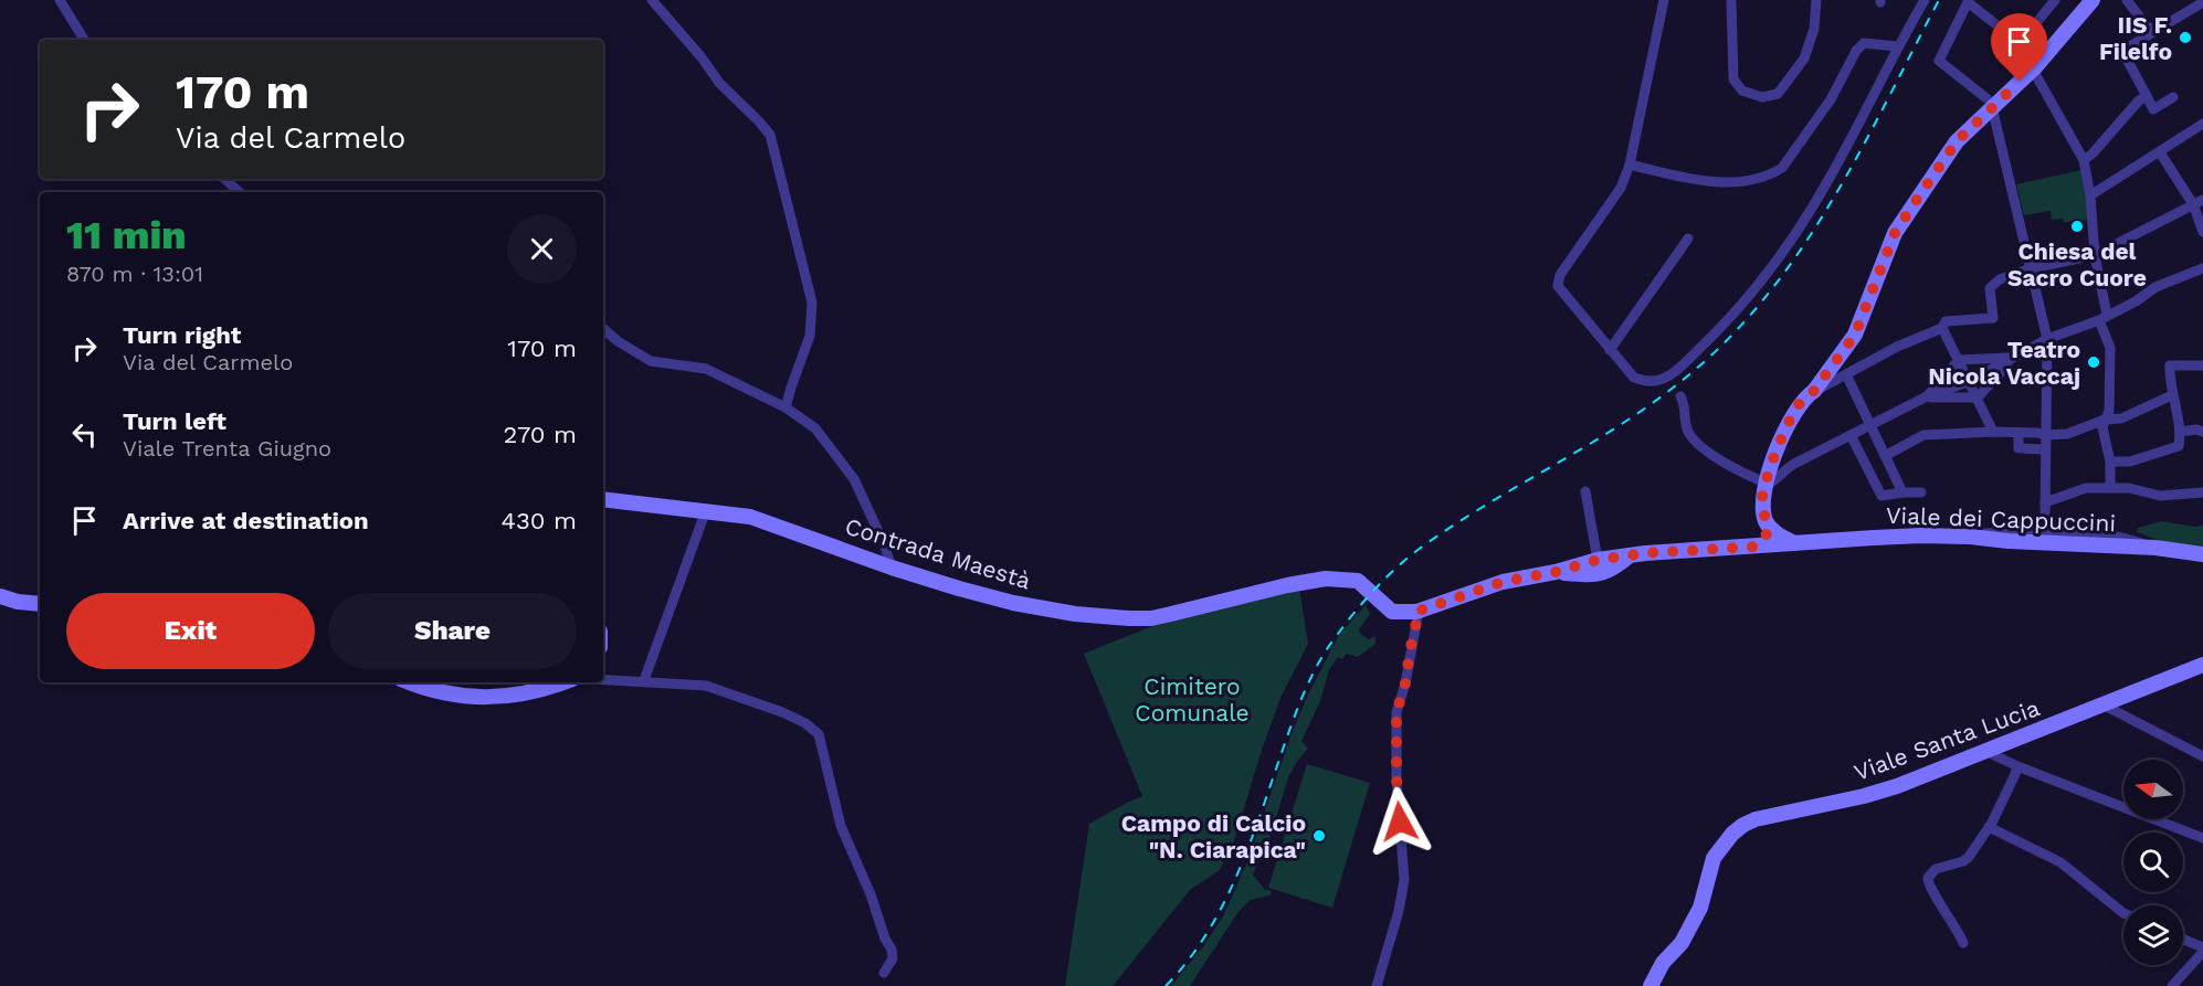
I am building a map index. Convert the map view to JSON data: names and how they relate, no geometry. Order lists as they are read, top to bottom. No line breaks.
{"streets":{"street":["Viale dei Cappuccini","Contrada Maestà","Viale Santa Lucia"]},"parks":["Cimitero Comunale"],"places":["IIS F. Filelfo","Chiesa del Sacro Cuore","Teatro Nicola Vaccaj","Campo di Calcio \"N. Ciarapica\""],"north":"left","page":{"turn":["170 m","Via del Carmelo"],"heading":["11 min","870 m · 13:01"],"list":[{"name":"Turn right","note":"Via del Carmelo","value":"170 m"},{"name":"Turn left","note":"Viale Trenta Giugno","value":"270 m"},{"name":"Arrive at destination","value":"430 m"}],"buttons":["Exit","Share"]}}
